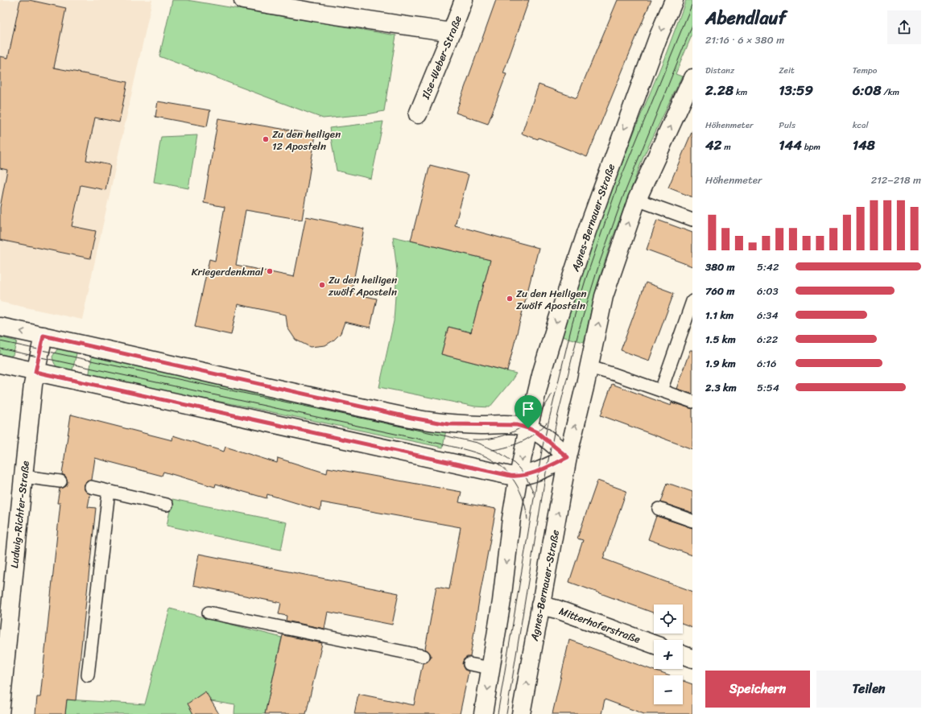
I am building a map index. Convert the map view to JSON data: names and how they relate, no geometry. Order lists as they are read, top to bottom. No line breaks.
{"streets":{"street":["Ilse-Weber-Straße","Agnes-Bernauer-Straße","Ludwig-Richter-Straße","Mitterhoferstraße"]},"crossings":[["Agnes-Bernauer-Straße","Mitterhoferstraße"]],"places":["Zu den heiligen 12 Aposteln","Kriegerdenkmal","Zu den heiligen zwölf Aposteln","Zu den Heiligen Zwölf Aposteln"],"page":{"heading":["Abendlauf","21:16 · 6 × 380 m"],"stats":[["Distanz","2.28 km"],["Zeit","13:59"],["Tempo","6:08 /km"],["Höhenmeter","42 m"],["Puls","144 bpm"],["kcal","148"]],"chart":["Höhenmeter","212–218 m"],"list":[{"name":"380 m","note":"5:42"},{"name":"760 m","note":"6:03"},{"name":"1.1 km","note":"6:34"},{"name":"1.5 km","note":"6:22"},{"name":"1.9 km","note":"6:16"},{"name":"2.3 km","note":"5:54"}],"map_buttons":["+","−"],"buttons":["Speichern","Teilen"]}}
